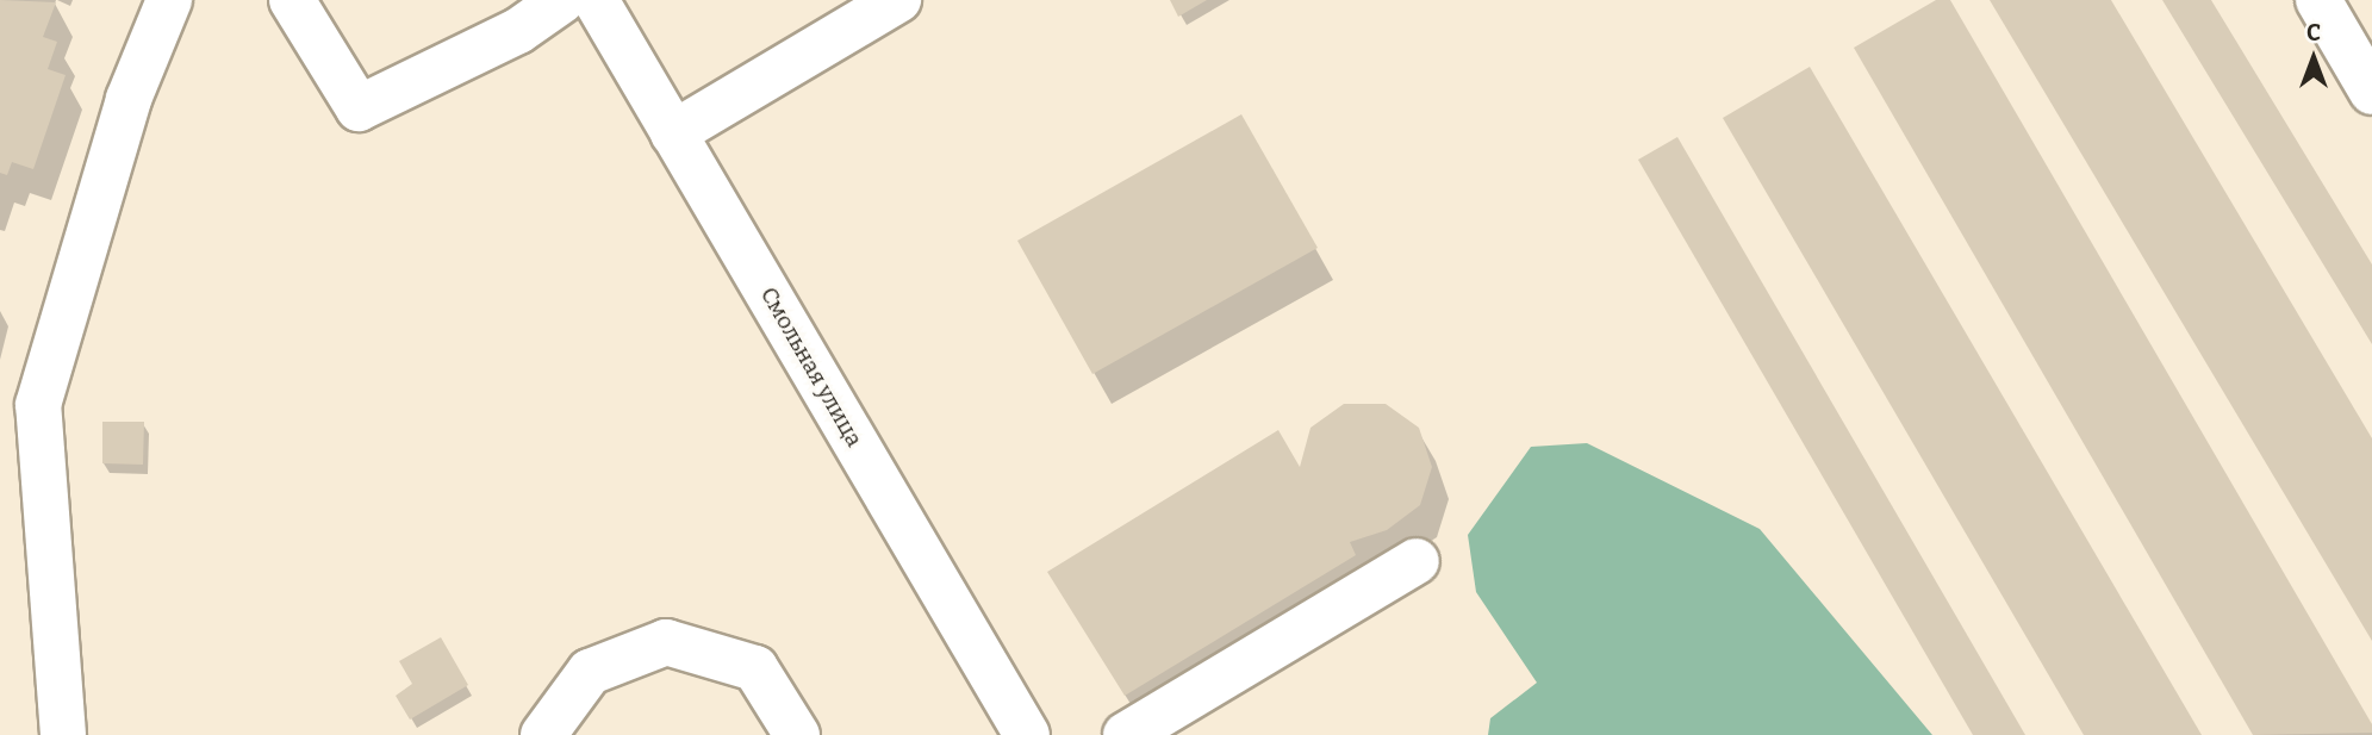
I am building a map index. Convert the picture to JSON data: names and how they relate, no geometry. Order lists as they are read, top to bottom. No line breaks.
{"streets":{"street":["Смольная улица"]},"north":"top"}
